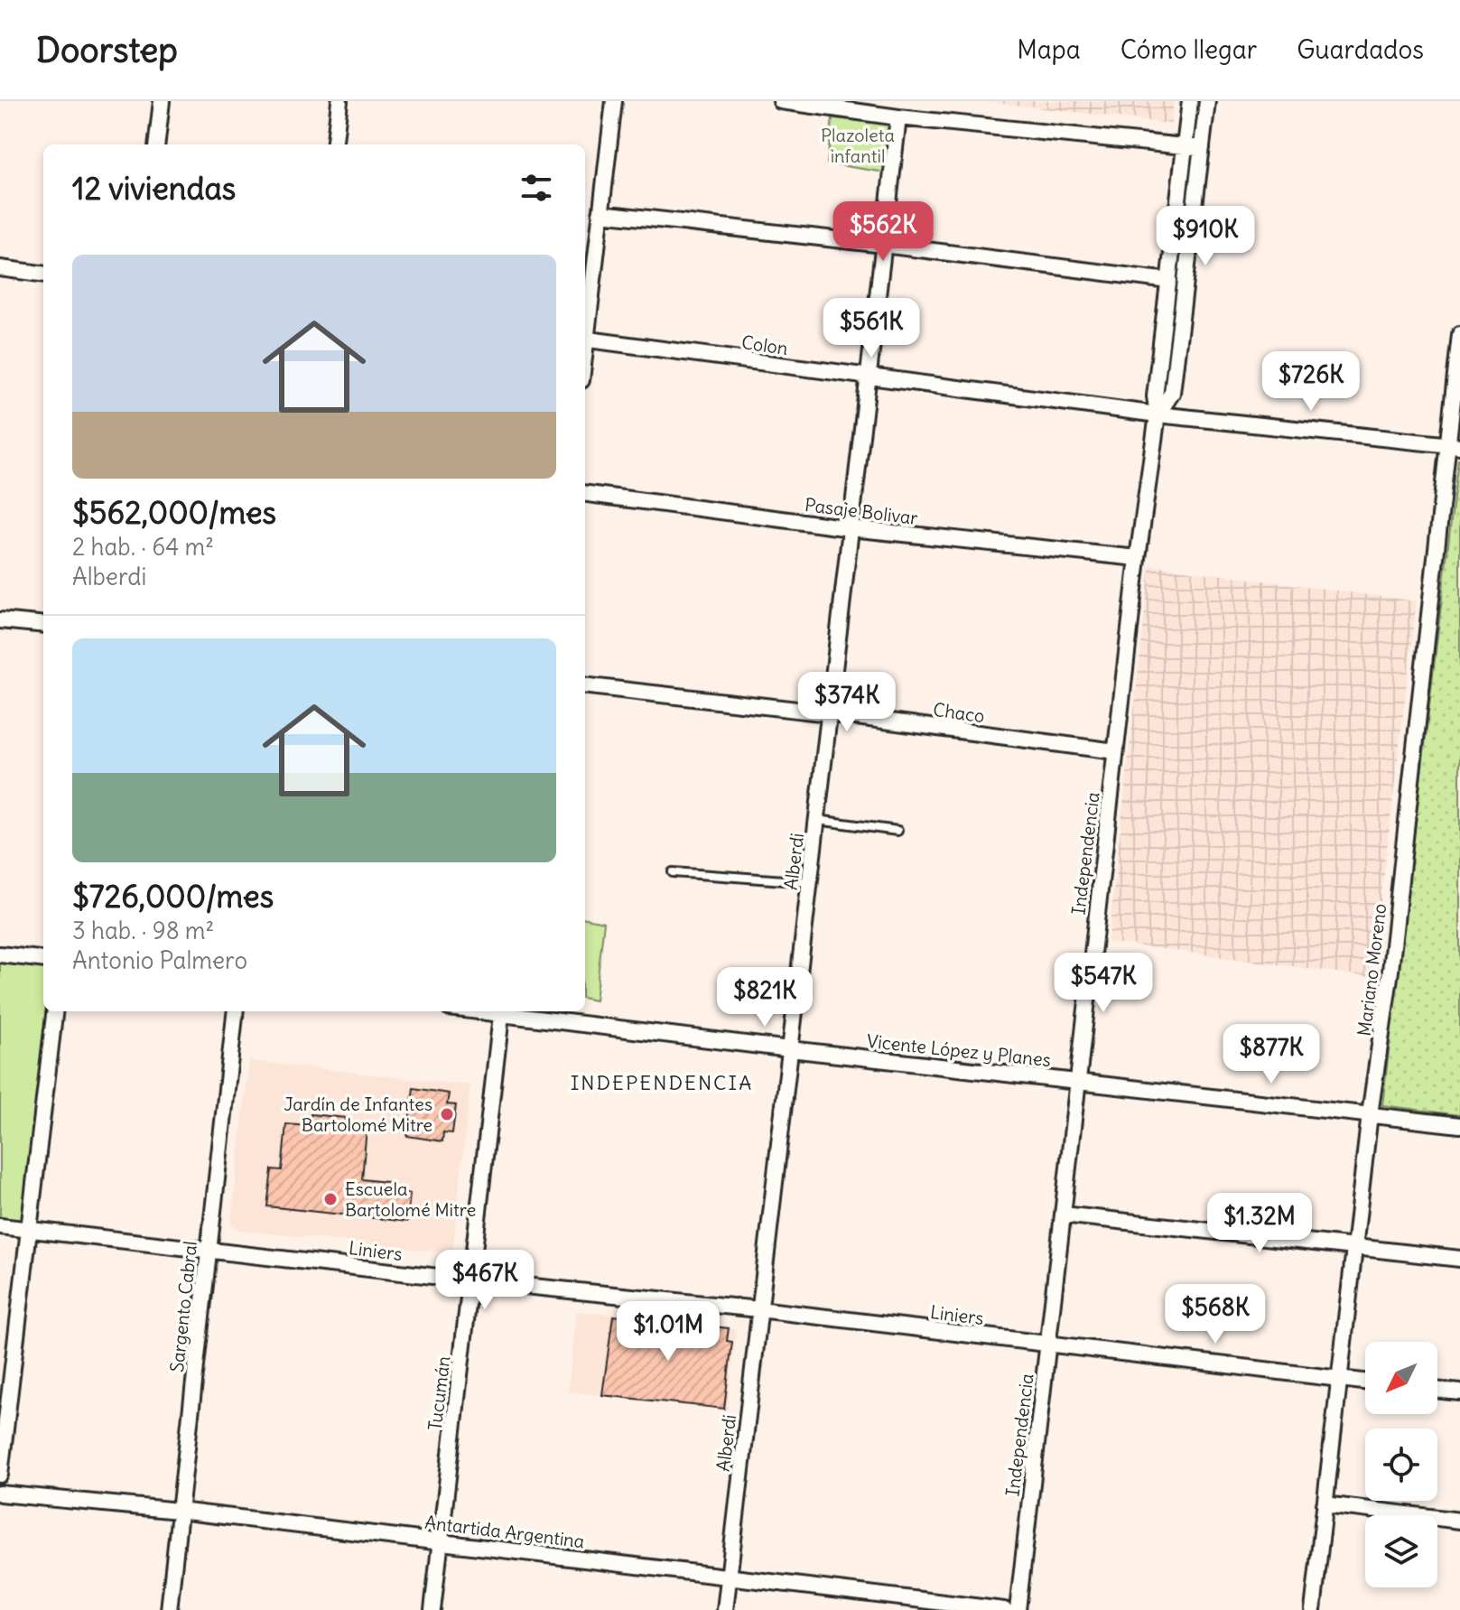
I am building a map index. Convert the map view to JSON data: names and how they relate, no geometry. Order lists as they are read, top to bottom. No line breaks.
{"streets":{"street":["Colon","Pasaje Bolivar","Chaco","Independencia","Alberdi","Mariano Moreno","Vicente López y Planes","Liniers","Sargento Cabral","Tucumán","Antartida Argentina"]},"crossings":[["Colon","Independencia"],["Colon","Alberdi"],["Colon","Mariano Moreno"],["Pasaje Bolivar","Independencia"],["Pasaje Bolivar","Alberdi"],["Chaco","Independencia"],["Chaco","Alberdi"],["Independencia","Vicente López y Planes"],["Independencia","Liniers"],["Alberdi","Vicente López y Planes"],["Alberdi","Liniers"],["Alberdi","Antartida Argentina"],["Mariano Moreno","Vicente López y Planes"],["Mariano Moreno","Liniers"],["Liniers","Sargento Cabral"],["Liniers","Tucumán"],["Sargento Cabral","Antartida Argentina"],["Tucumán","Antartida Argentina"]],"districts":["INDEPENDENCIA"],"parks":["Plazoleta infantil"],"places":["Jardín de Infantes Bartolomé Mitre","Escuela Bartolomé Mitre"],"north":"bottom left","page":{"header":"Doorstep","nav":["Mapa","Cómo llegar","Guardados"],"heading":"12 viviendas","price":["$562K","$910K","$561K","$726K","$374K","$547K","$821K","$877K","$1.32M","$467K","$568K","$1.01M"],"list":[{"name":"$562,000/mes","note":"2 hab. · 64 m² · Alberdi"},{"name":"$726,000/mes","note":"3 hab. · 98 m² · Antonio Palmero"}]}}
